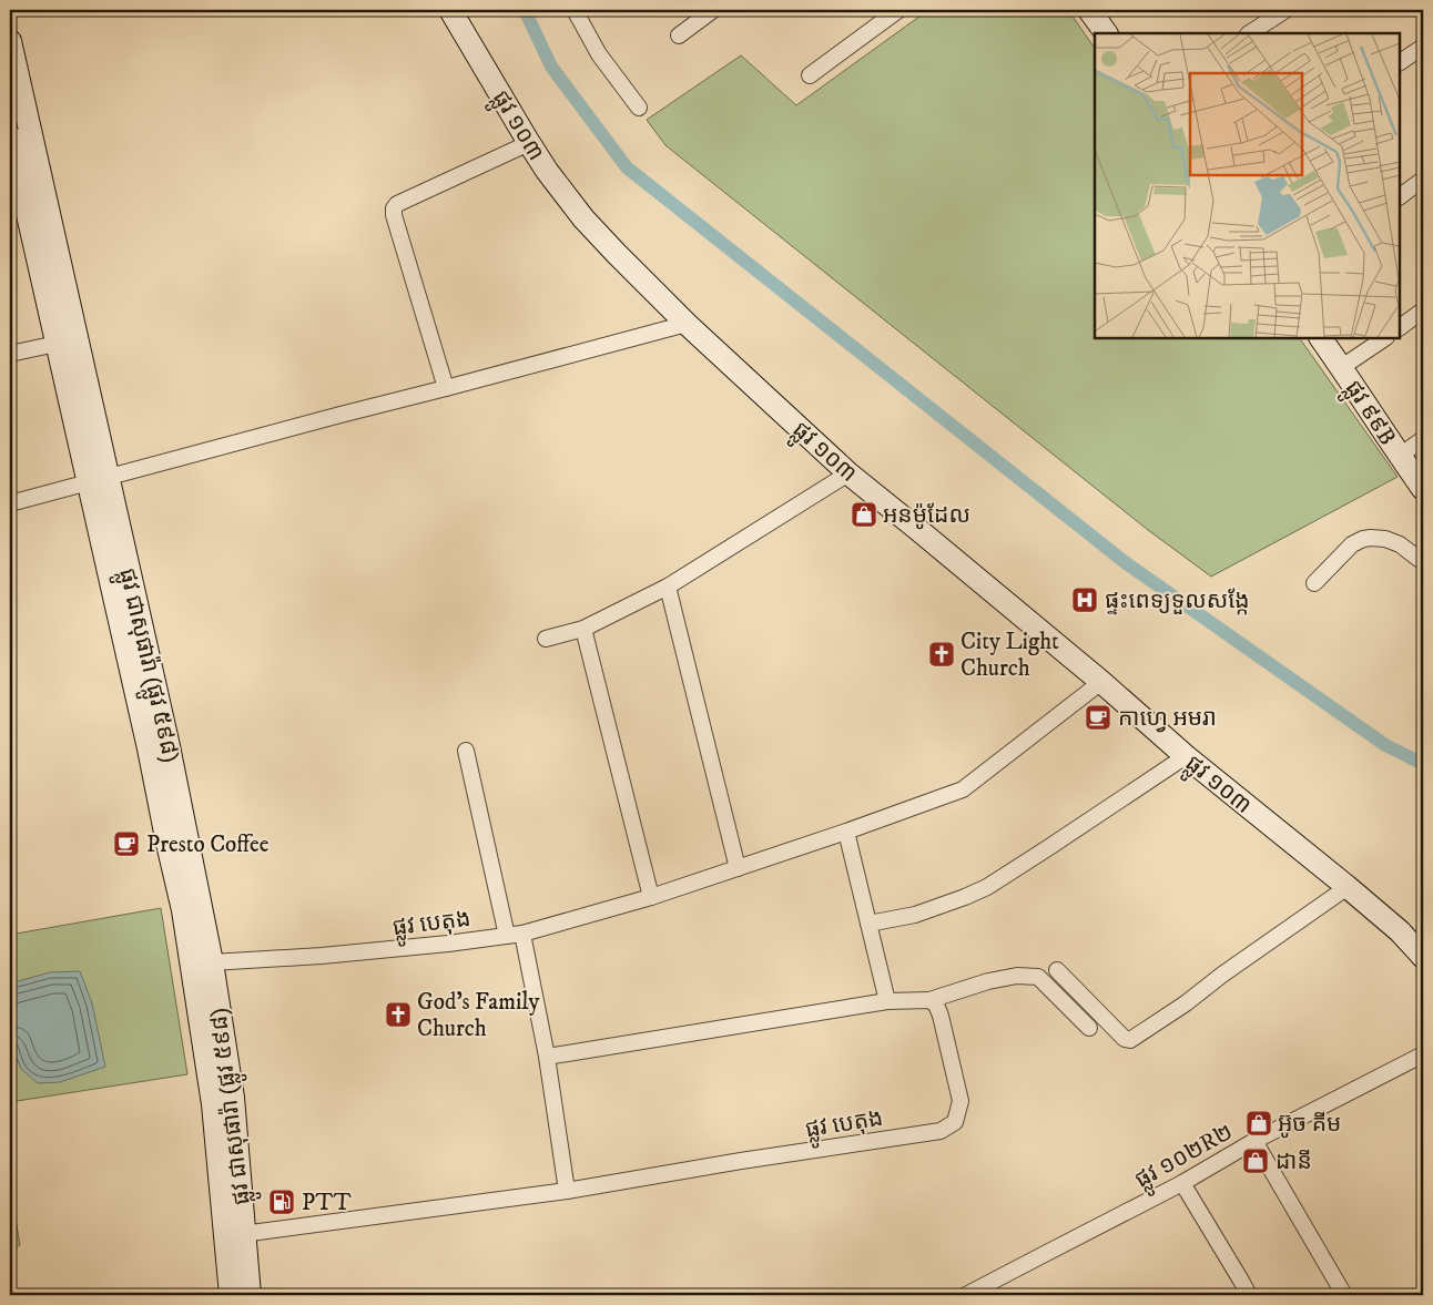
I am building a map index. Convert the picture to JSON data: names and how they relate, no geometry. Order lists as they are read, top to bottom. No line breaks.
{"streets":{"main road":["ផ្លូវ ១០៣","ផ្លូវ ៩៩B","ផ្លូវ ជាសុផារ៉ា (ផ្លូវ ៥៩៨)"],"street":["ផ្លូវ បេតុង","ផ្លូវ ១០២R២"]},"crossings":[["ផ្លូវ ១០៣","ផ្លូវ បេតុង"],["ផ្លូវ ជាសុផារ៉ា (ផ្លូវ ៥៩៨)","ផ្លូវ បេតុង"]],"places":{"shop":["អនម៉ូដែល","អ៊ូច គីម","ដានី"],"hospital":["ផ្ទះពេទ្យទួលសង្កែ"],"church":["City Light Church","God's Family Church"],"cafe":["កាហ្វេ អមរា","Presto Coffee"],"fuel station":["PTT"]}}
